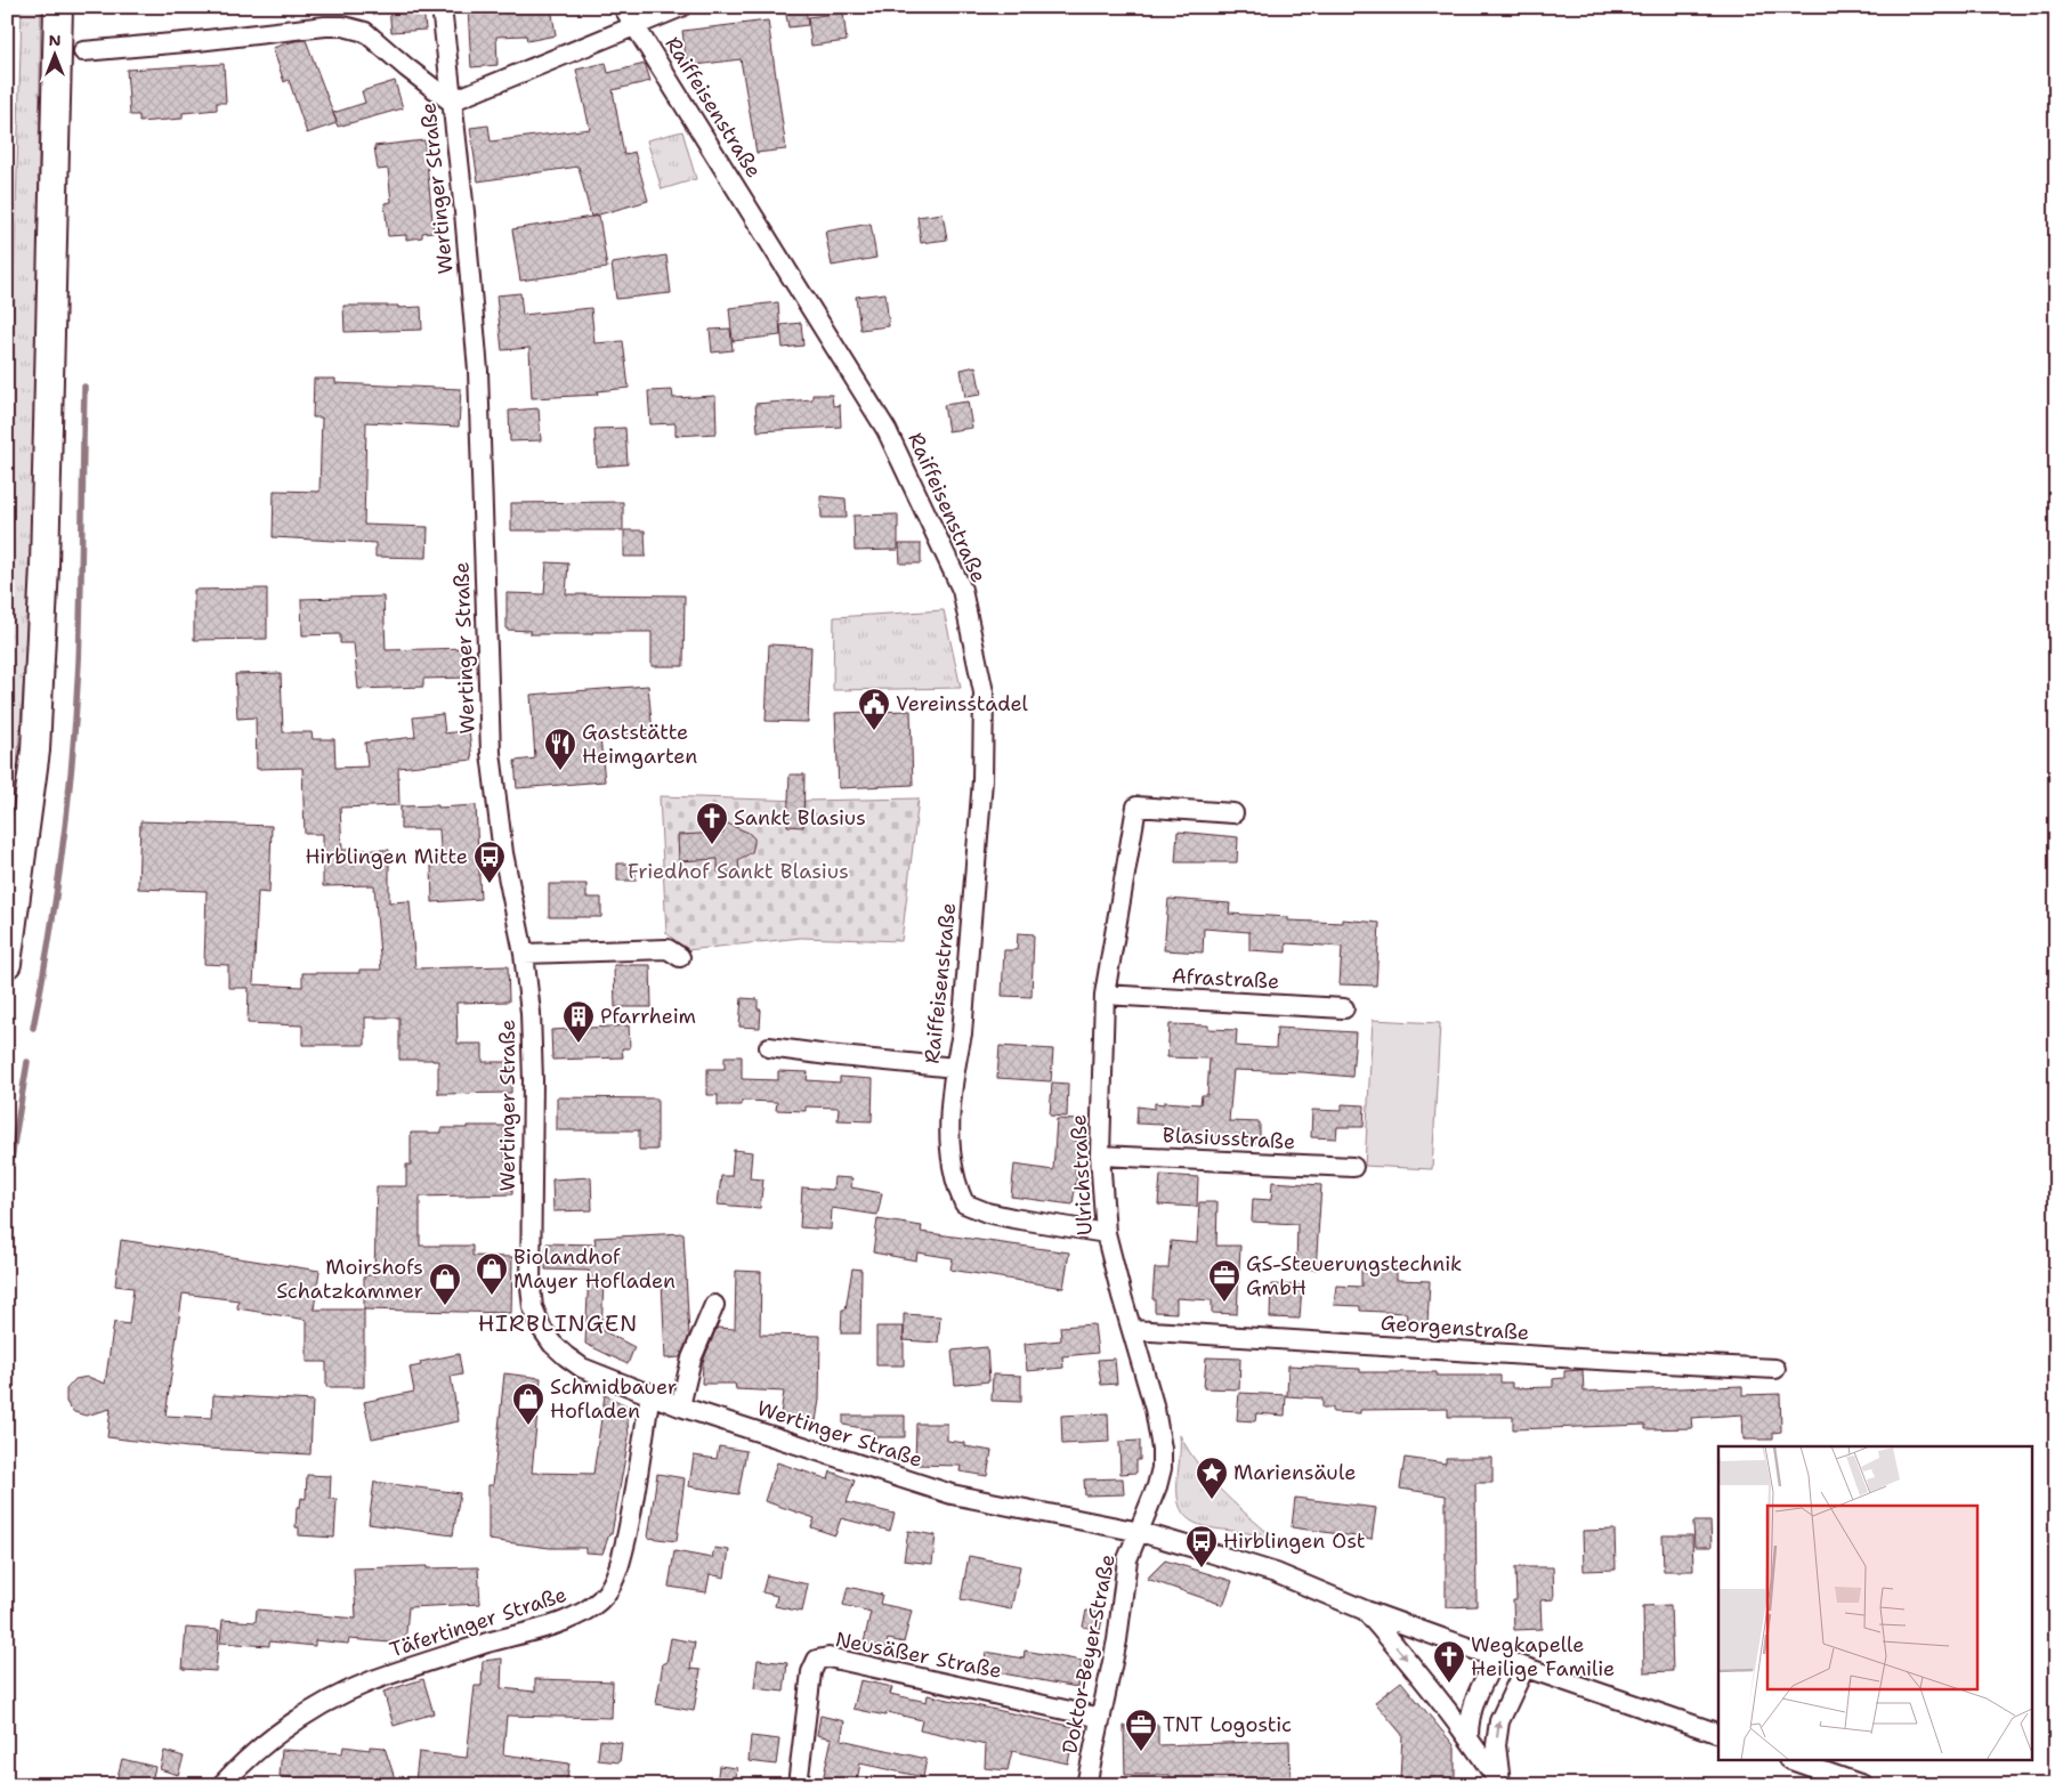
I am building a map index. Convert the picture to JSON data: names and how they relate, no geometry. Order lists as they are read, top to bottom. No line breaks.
{"streets":{"street":["Raiffeisenstraße","Wertinger Straße","Afrastraße","Blasiusstraße","Ulrichstraße","Georgenstraße","Täfertinger Straße","Doktor-Beyer-Straße","Neusäßer Straße"]},"crossings":[["Raiffeisenstraße","Ulrichstraße"],["Wertinger Straße","Ulrichstraße"],["Wertinger Straße","Täfertinger Straße"],["Wertinger Straße","Doktor-Beyer-Straße"],["Afrastraße","Ulrichstraße"],["Blasiusstraße","Ulrichstraße"],["Ulrichstraße","Georgenstraße"],["Ulrichstraße","Doktor-Beyer-Straße"],["Doktor-Beyer-Straße","Neusäßer Straße"]],"districts":["HIRBLINGEN"],"parks":["Friedhof Sankt Blasius"],"places":{"public building":["Vereinsstadel"],"restaurant":["Gaststätte Heimgarten"],"church":["Sankt Blasius","Wegkapelle Heilige Familie"],"bus stop":["Hirblingen Mitte","Hirblingen Ost"],"building":["Pfarrheim"],"shop":["Biolandhof Mayer Hofladen","Moirshofs Schatzkammer","Schmidbauer Hofladen"],"office":["GS-Steuerungstechnik GmbH","TNT Logostic"],"place":["Mariensäule"]},"north":"top"}
